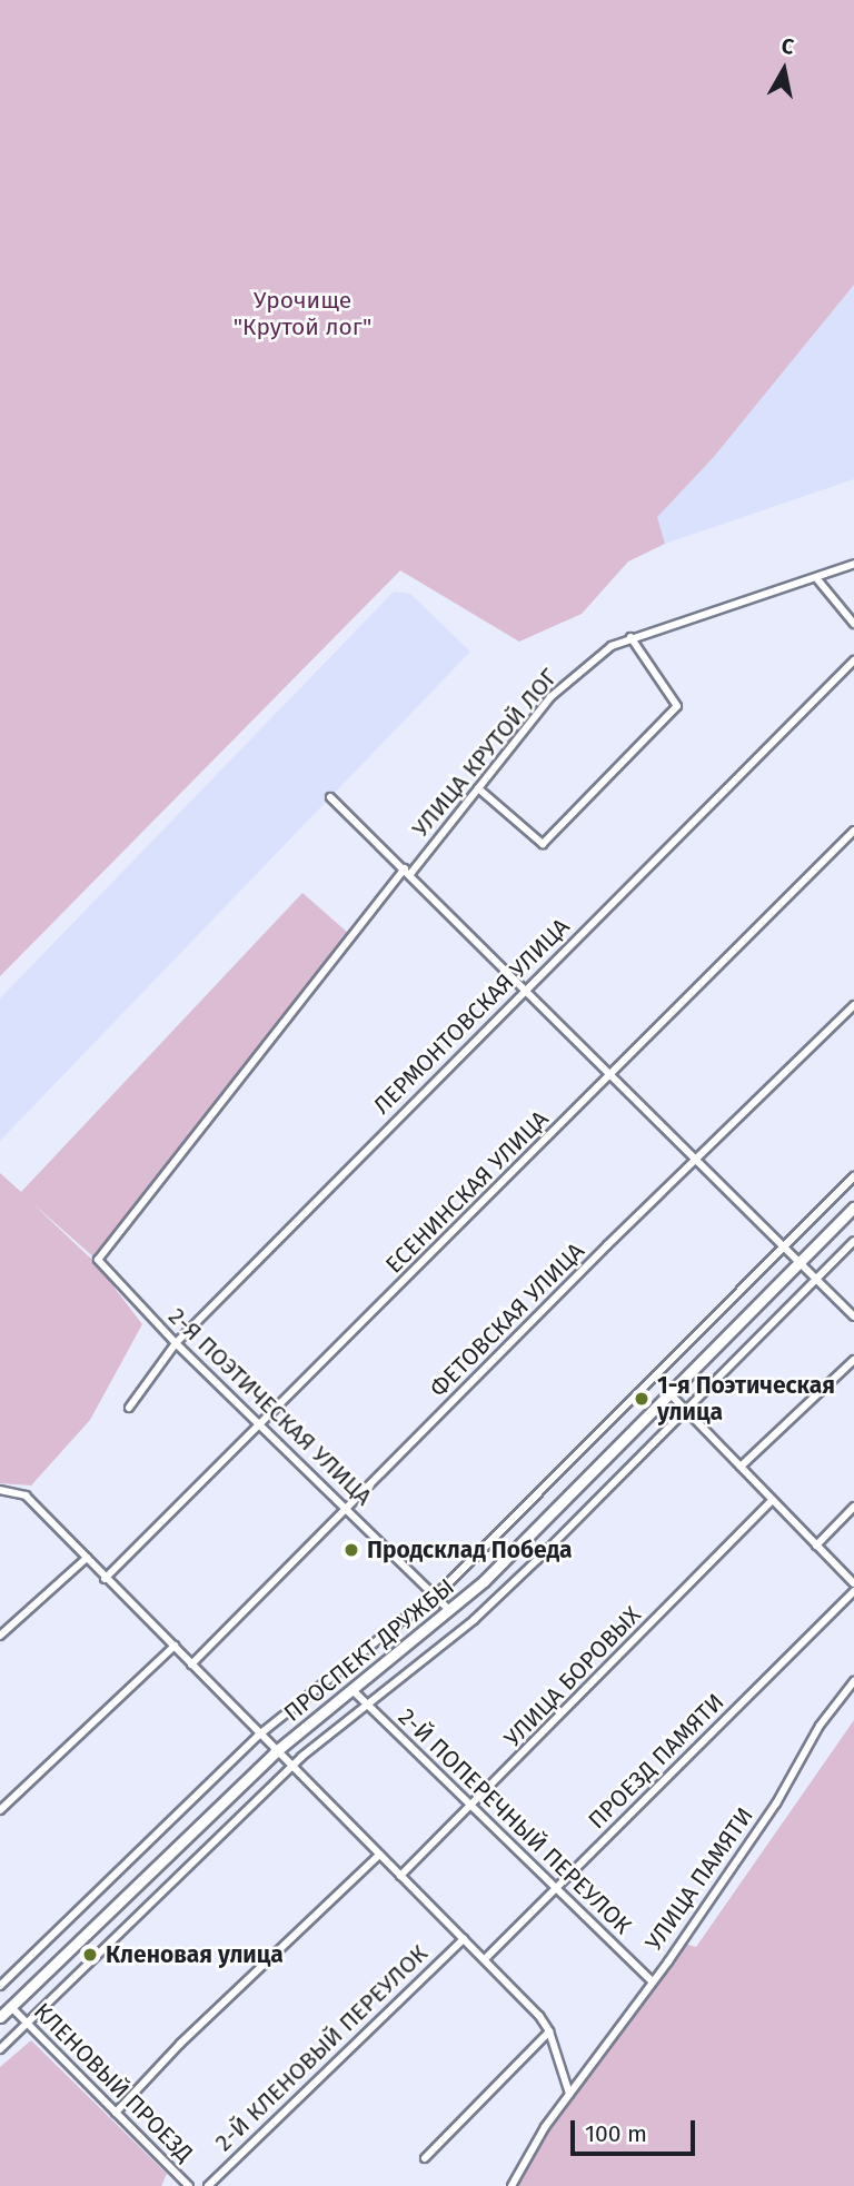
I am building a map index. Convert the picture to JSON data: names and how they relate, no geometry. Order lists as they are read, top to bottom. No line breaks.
{"streets":{"main road":["ПРОСПЕКТ ДРУЖБЫ"],"street":["УЛИЦА КРУТОЙ ЛОГ","ЛЕРМОНТОВСКАЯ УЛИЦА","ЕСЕНИНСКАЯ УЛИЦА","ФЕТОВСКАЯ УЛИЦА","2-Я ПОЭТИЧЕСКАЯ УЛИЦА","УЛИЦА БОРОВЫХ","ПРОЕЗД ПАМЯТИ","2-Й ПОПЕРЕЧНЫЙ ПЕРЕУЛОК","УЛИЦА ПАМЯТИ","2-Й КЛЕНОВЫЙ ПЕРЕУЛОК","КЛЕНОВЫЙ ПРОЕЗД"]},"crossings":[["УЛИЦА КРУТОЙ ЛОГ","2-Я ПОЭТИЧЕСКАЯ УЛИЦА"],["ЛЕРМОНТОВСКАЯ УЛИЦА","2-Я ПОЭТИЧЕСКАЯ УЛИЦА"],["ЕСЕНИНСКАЯ УЛИЦА","2-Я ПОЭТИЧЕСКАЯ УЛИЦА"],["ФЕТОВСКАЯ УЛИЦА","2-Я ПОЭТИЧЕСКАЯ УЛИЦА"],["2-Я ПОЭТИЧЕСКАЯ УЛИЦА","ПРОСПЕКТ ДРУЖБЫ"],["ПРОСПЕКТ ДРУЖБЫ","2-Й ПОПЕРЕЧНЫЙ ПЕРЕУЛОК"],["ПРОСПЕКТ ДРУЖБЫ","КЛЕНОВЫЙ ПРОЕЗД"],["УЛИЦА БОРОВЫХ","2-Й ПОПЕРЕЧНЫЙ ПЕРЕУЛОК"],["ПРОЕЗД ПАМЯТИ","2-Й ПОПЕРЕЧНЫЙ ПЕРЕУЛОК"],["2-Й ПОПЕРЕЧНЫЙ ПЕРЕУЛОК","УЛИЦА ПАМЯТИ"]],"parks":["Урочище \"Крутой лог\""],"places":["1-я Поэтическая улица","Продсклад Победа","Кленовая улица"],"scale_bar":"100 m","north":"top"}
